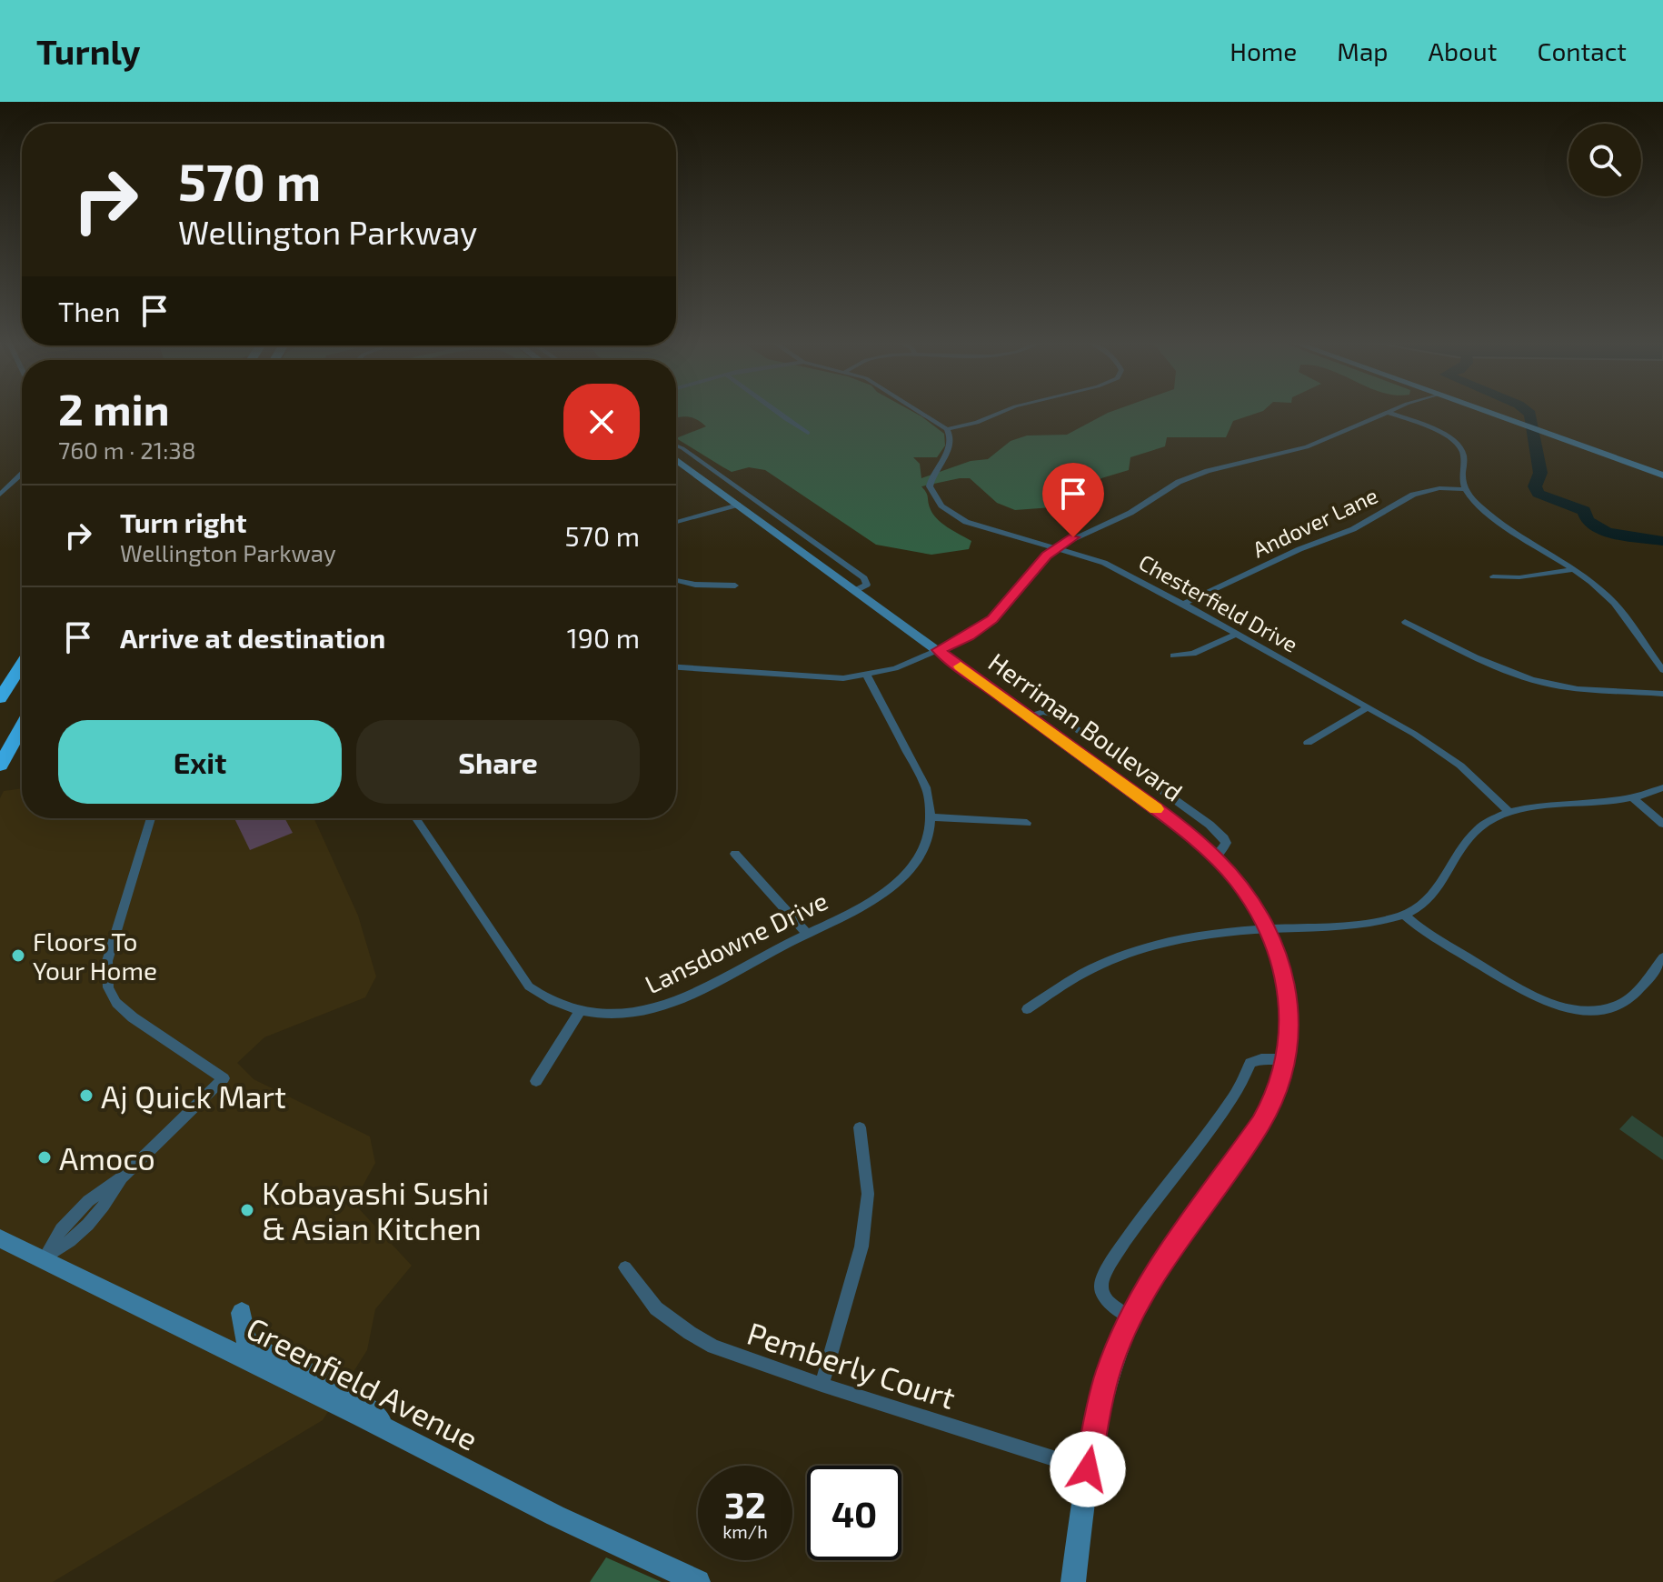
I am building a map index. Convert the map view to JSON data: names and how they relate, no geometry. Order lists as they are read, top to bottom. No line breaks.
{"streets":{"street":["Andover Lane","Chesterfield Drive","Herriman Boulevard","Lansdowne Drive","Pemberly Court","Greenfield Avenue"]},"crossings":[["Andover Lane","Chesterfield Drive"],["Herriman Boulevard","Pemberly Court"]],"places":["Floors To Your Home","Aj Quick Mart","Amoco","Kobayashi Sushi & Asian Kitchen"],"page":{"header":"Turnly","nav":["Home","Map","About","Contact"],"turn":["570 m","Wellington Parkway"],"then":"Then","heading":["2 min","760 m · 21:38"],"list":[{"name":"Turn right","note":"Wellington Parkway","value":"570 m"},{"name":"Arrive at destination","value":"190 m"}],"buttons":["Exit","Share"],"speed":"32 km/h","limit":"40"}}
